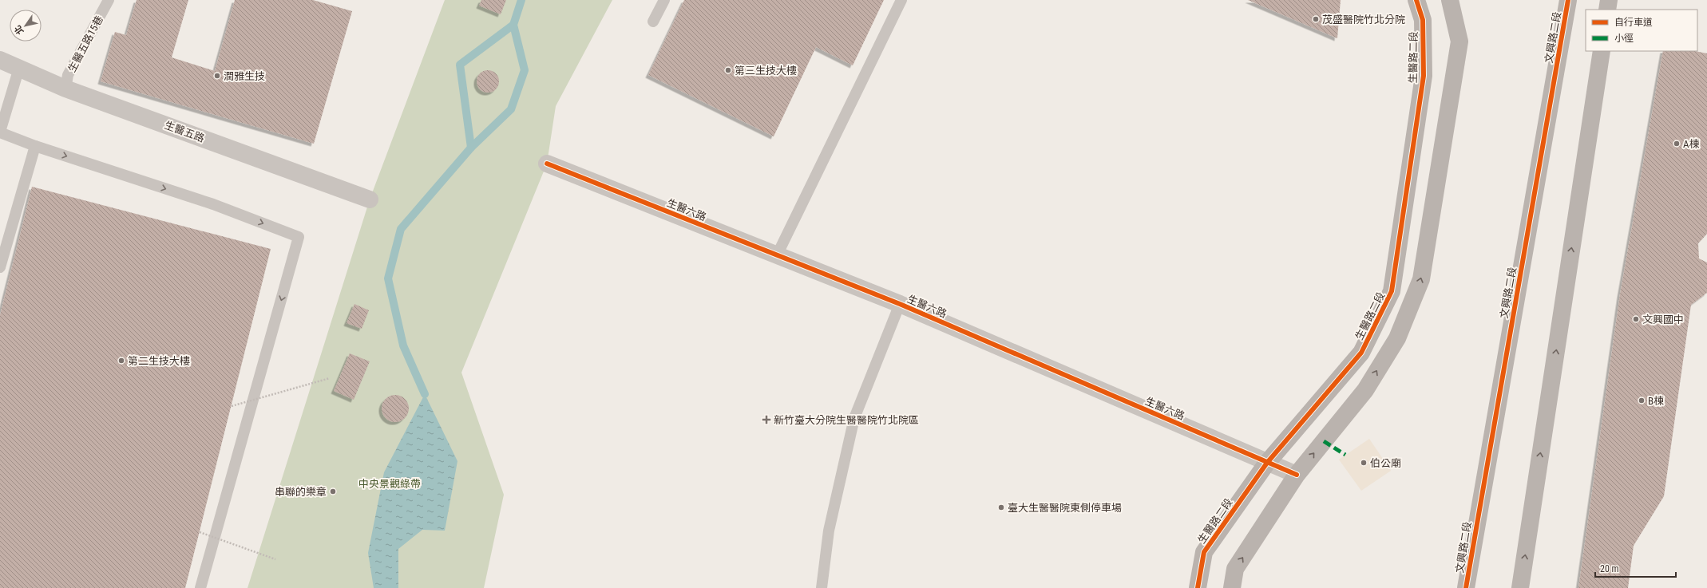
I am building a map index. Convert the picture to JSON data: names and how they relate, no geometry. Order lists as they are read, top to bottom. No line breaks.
{"streets":{"street":["文興路二段","生醫路二段","生醫五路","生醫六路"],"lane":["生醫五路15巷"]},"crossings":[["生醫五路15巷","生醫五路"],["生醫路二段","生醫六路"]],"parks":["中央景觀綠帶"],"places":{"other":["茂盛醫院竹北分院","第三生技大樓","潤雅生技","A棟","文興國中","第二生技大樓","B棟","伯公廟","串聯的樂章","臺大生醫醫院東側停車場"],"health":["新竹臺大分院生醫醫院竹北院區"]},"legend":["自行車道","小徑"],"scale_bar":"20 m","north":"bottom left"}
